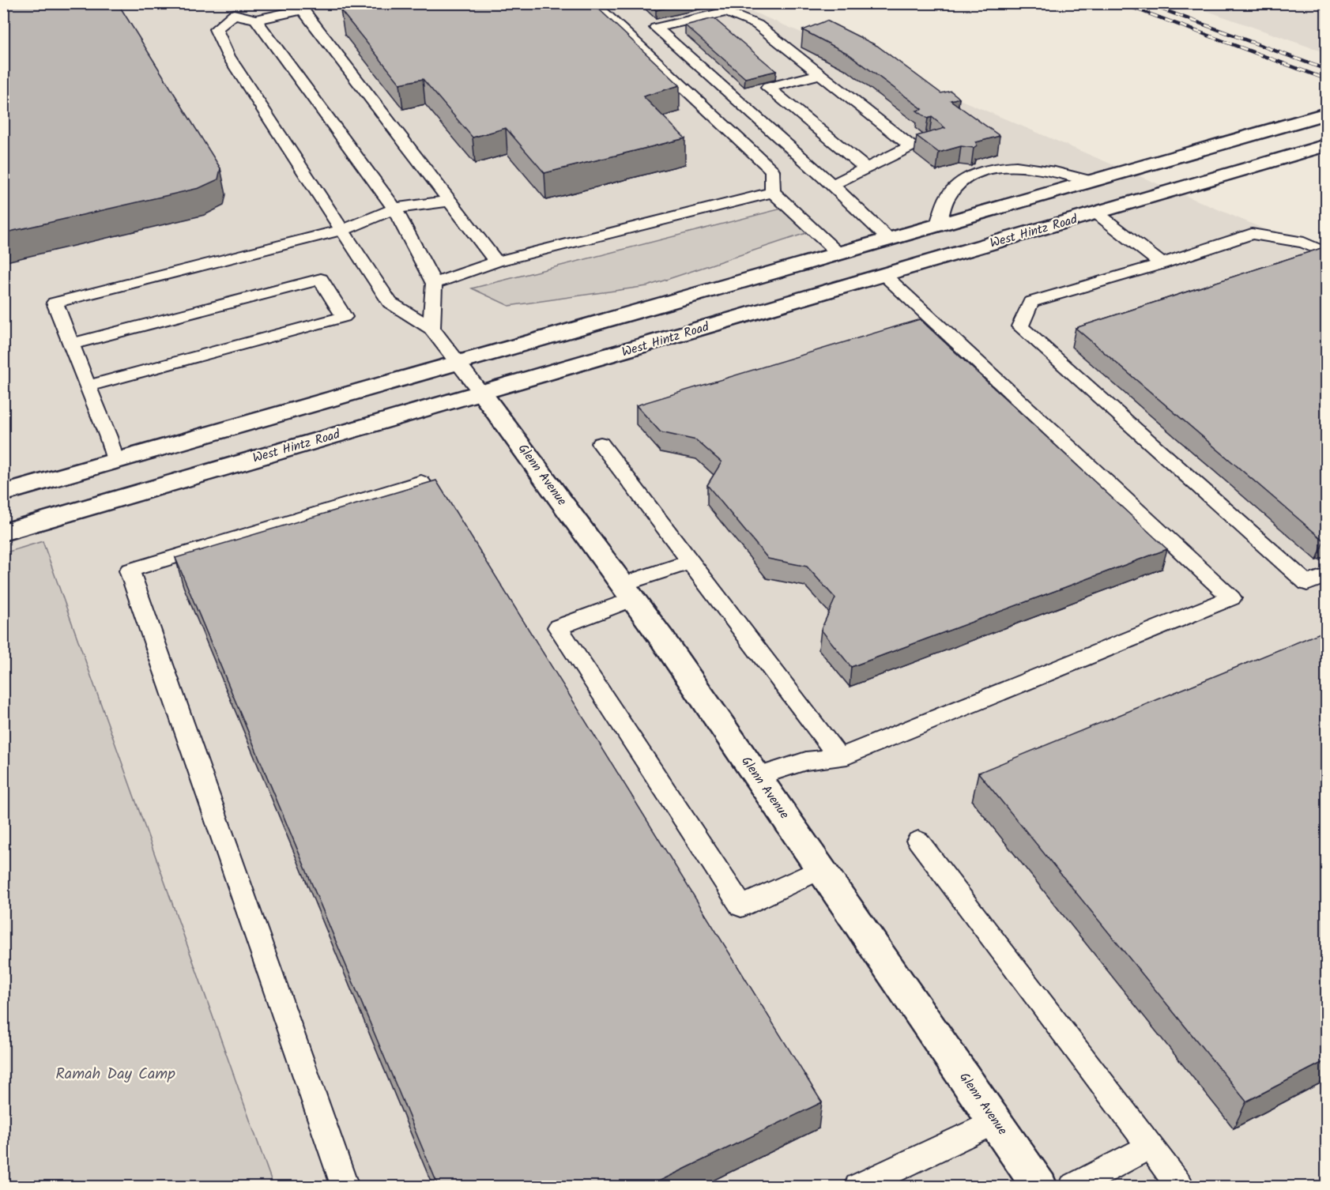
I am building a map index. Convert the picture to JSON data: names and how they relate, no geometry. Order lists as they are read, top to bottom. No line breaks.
{"streets":{"main road":["West Hintz Road","Glenn Avenue"]},"crossings":[["West Hintz Road","Glenn Avenue"]],"parks":["Ramah Day Camp"]}
